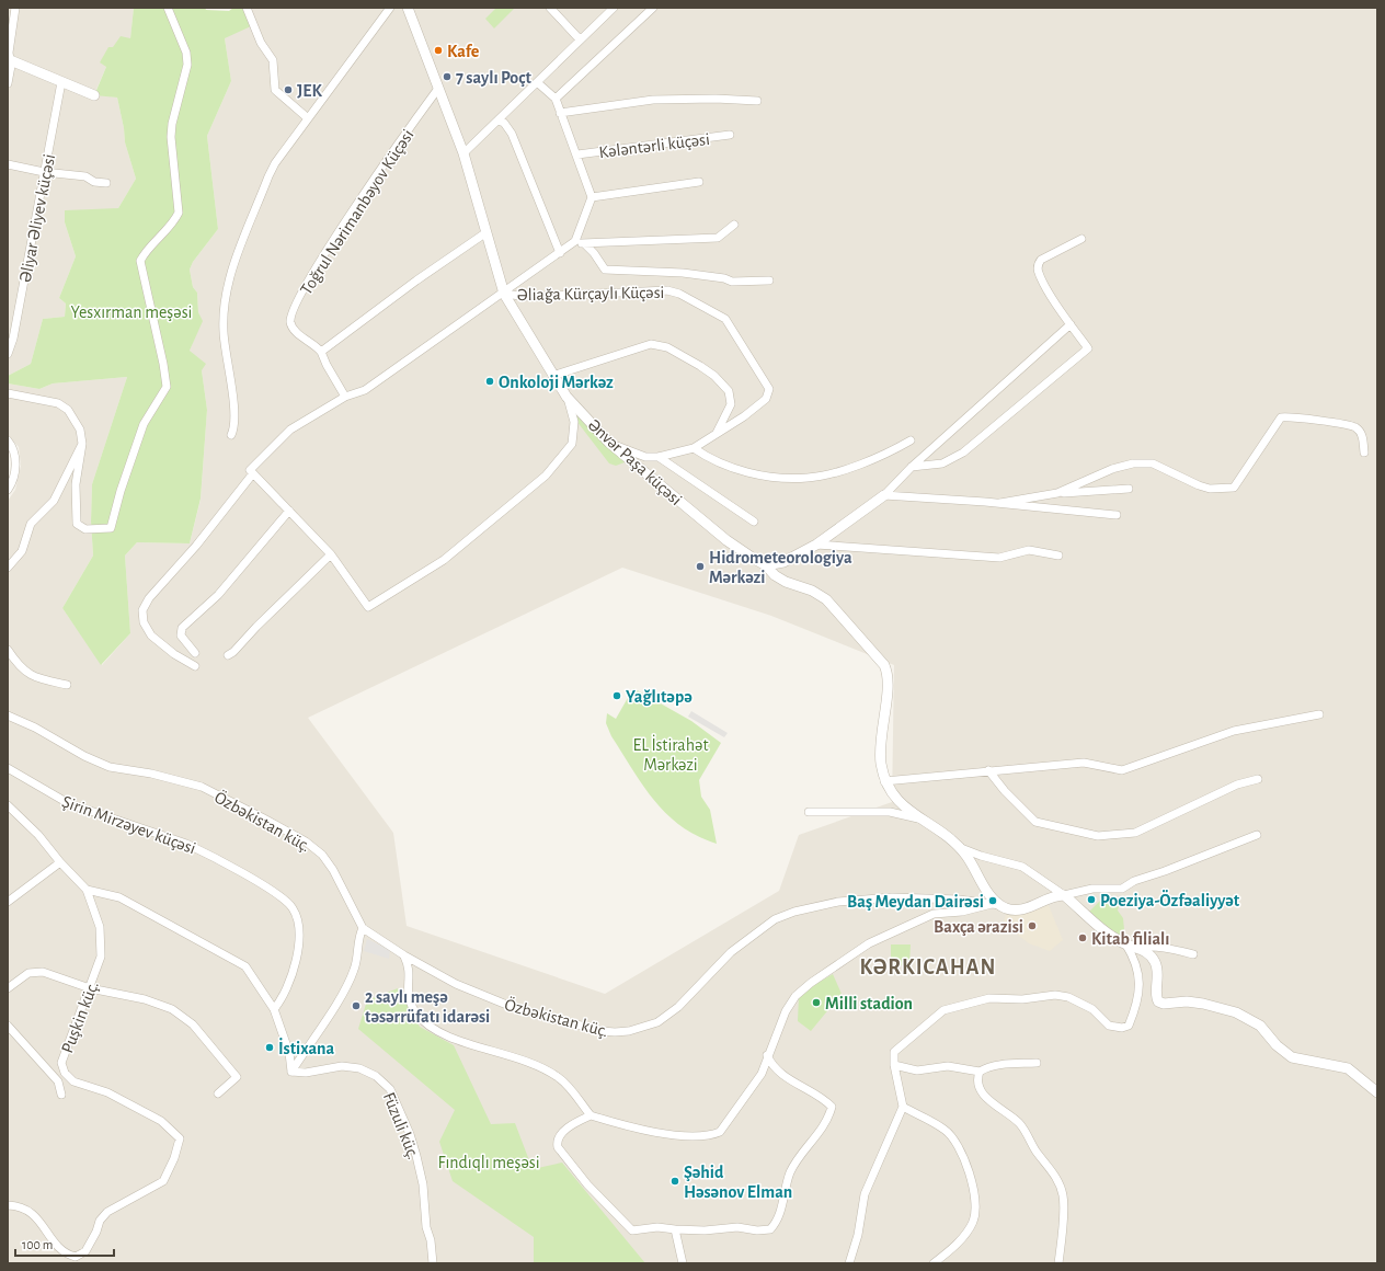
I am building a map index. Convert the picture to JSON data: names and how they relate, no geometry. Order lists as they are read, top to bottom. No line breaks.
{"streets":{"street":["Kələntərli küçəsi","Toğrul Nərimanbəyov Küçəsi","Əliyar Əliyev küçəsi","Əliağa Kürçaylı Küçəsi","Ənvər Paşa küçəsi","Özbəkistan küç.","Şirin Mirzəyev küçəsi","Puşkin küç.","Füzuli küç."]},"crossings":[["Toğrul Nərimanbəyov Küçəsi","Ənvər Paşa küçəsi"],["Əliağa Kürçaylı Küçəsi","Ənvər Paşa küçəsi"]],"districts":["KƏRKICAHAN"],"parks":["Yesxırman meşəsi","EL İstirahət Mərkəzi","Fındıqlı meşəsi"],"places":["Kafe","7 saylı Poçt","JEK","Onkoloji Mərkəz","Hidrometeorologiya Mərkəzi","Yağlıtəpə","Poeziya-Özfəaliyyət","Baş Meydan Dairəsi","Baxça ərazisi","Kitab filialı","Milli stadion","2 saylı meşə təsərrüfatı idarəsi","İstixana","Şəhid Həsənov Elman"],"scale_bar":"100 m"}
